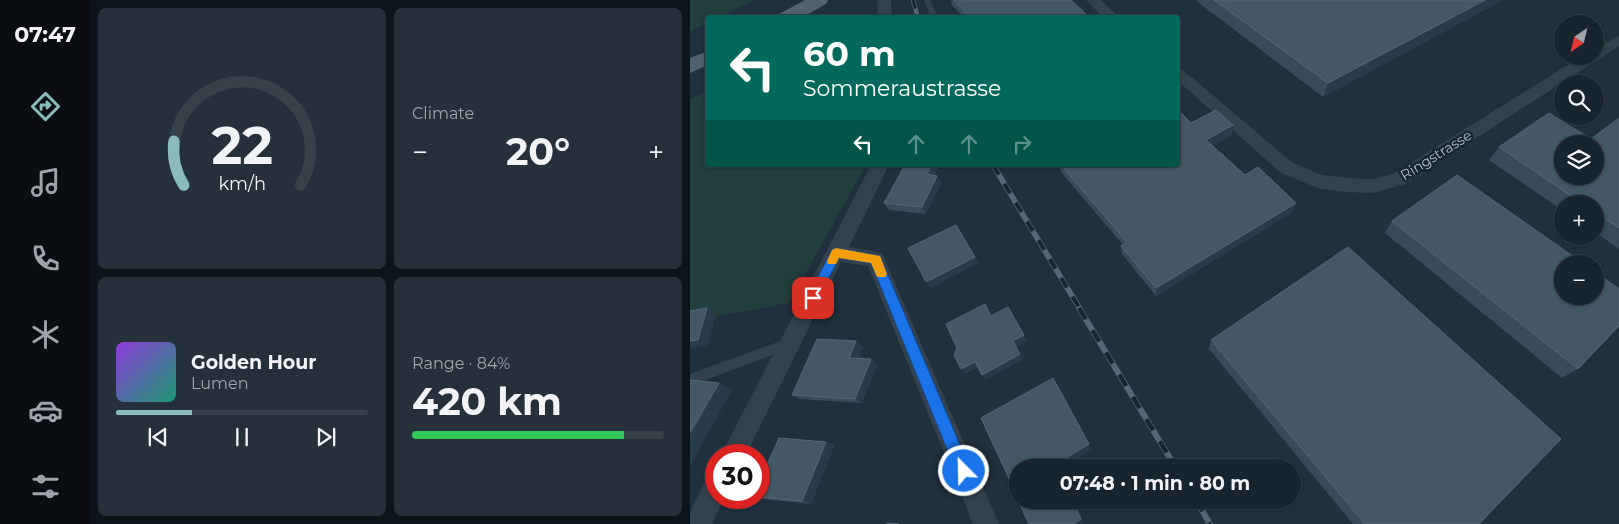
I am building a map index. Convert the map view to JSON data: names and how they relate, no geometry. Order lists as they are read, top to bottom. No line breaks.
{"streets":{"street":["Ringstrasse"]},"north":"bottom left","page":{"tabs":"07:47","tile":["Climate",["Range · 84%","420 km"]],"map_buttons":["+","−"],"turn":["60 m","Sommeraustrasse"],"heat":["−","20°","+"],"song":["Golden Hour","Lumen"],"limit":"30","trip":"07:48 · 1 min · 80 m","gauge":["22","km/h"]}}
